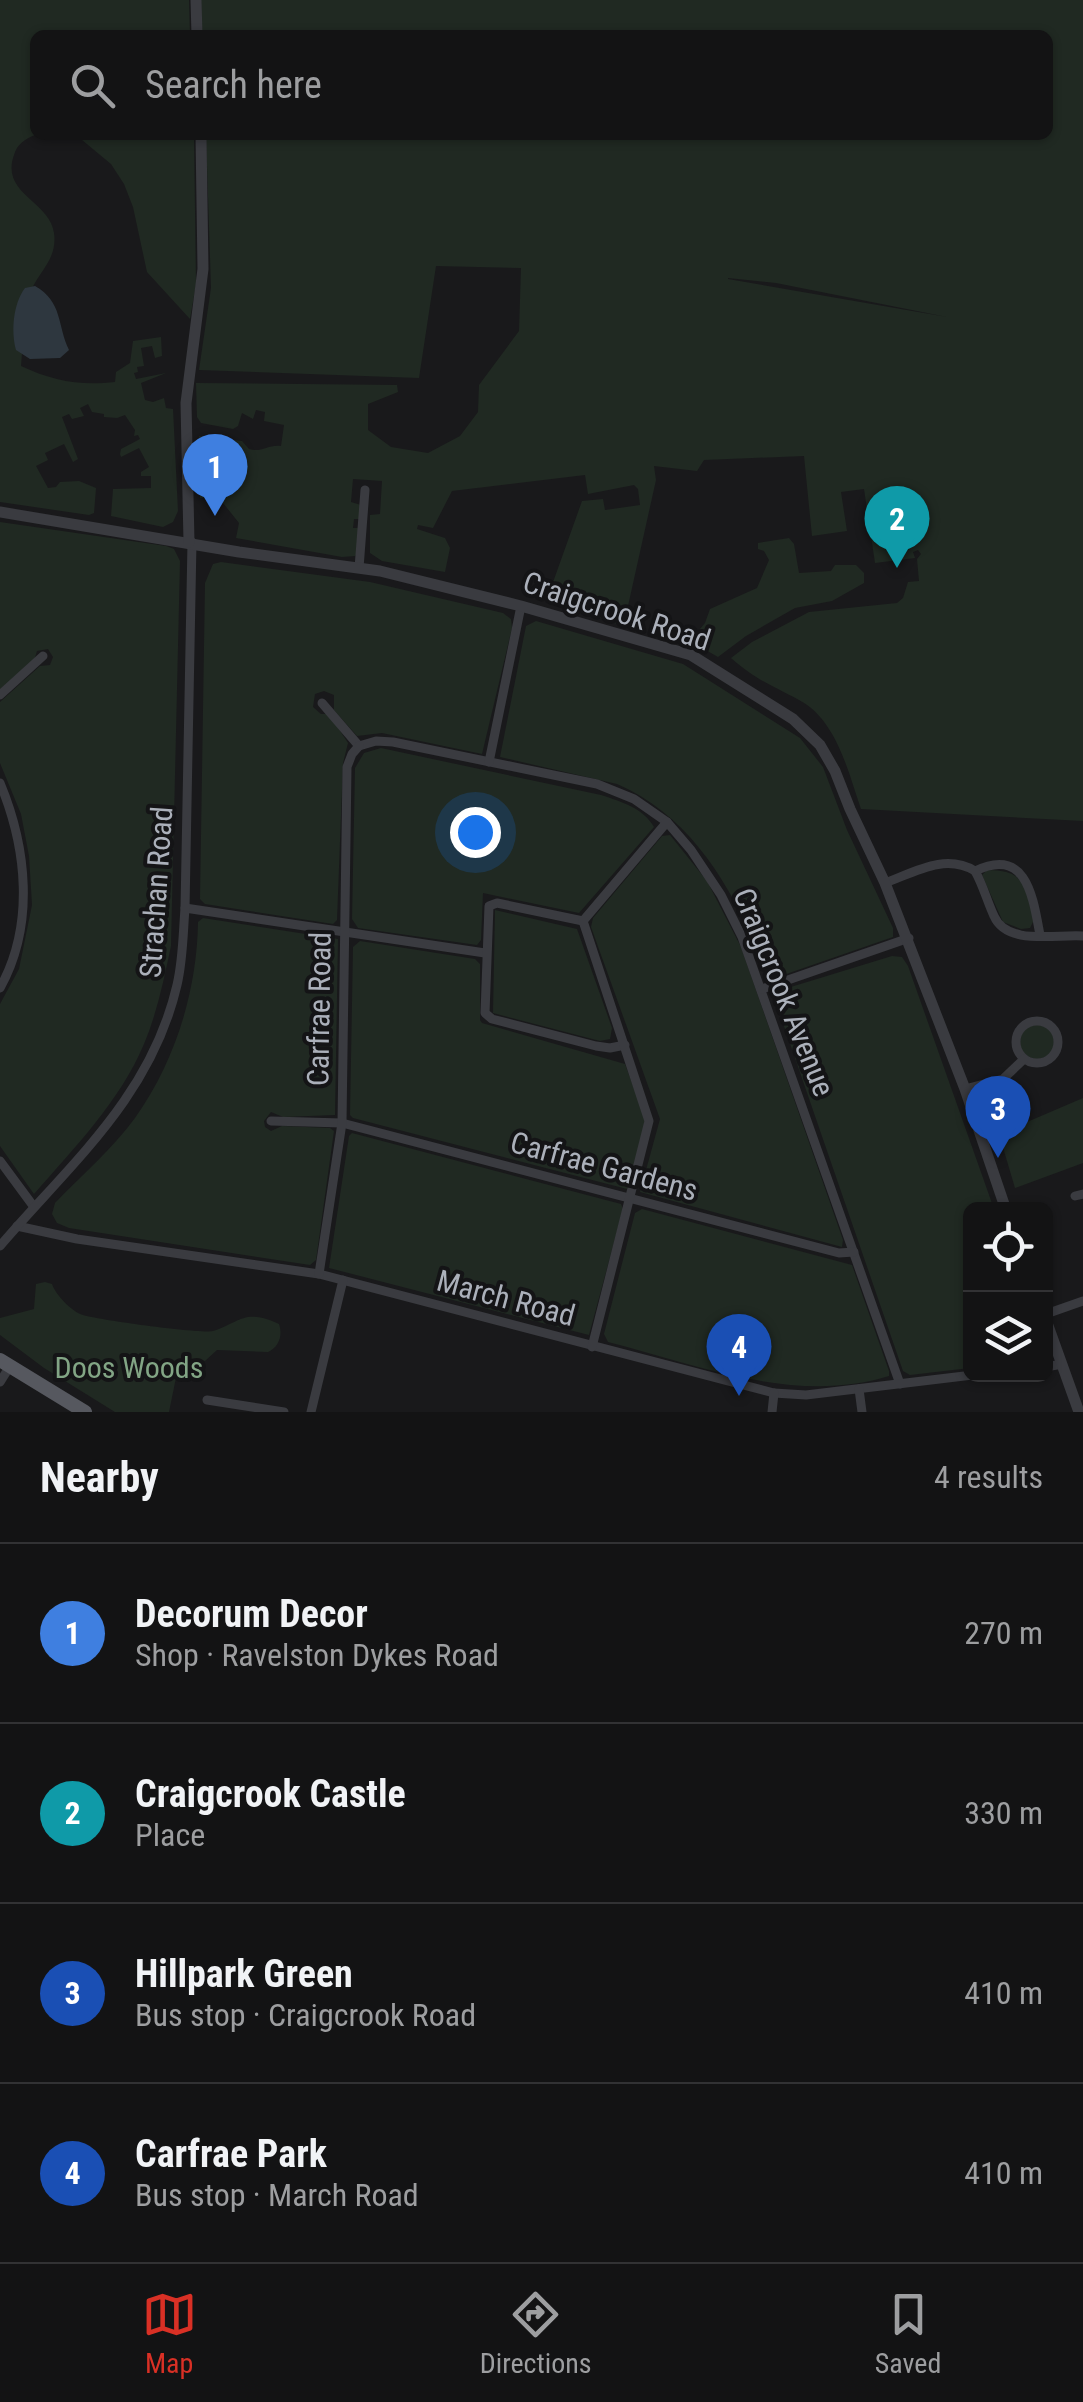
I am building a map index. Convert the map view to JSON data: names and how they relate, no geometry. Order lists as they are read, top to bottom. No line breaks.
{"streets":{"street":["Craigcrook Road","Strachan Road","Craigcrook Avenue","Carfrae Road","Carfrae Gardens","March Road"]},"crossings":[["Craigcrook Road","Strachan Road"],["Strachan Road","March Road"],["Craigcrook Avenue","Carfrae Road"],["Craigcrook Avenue","Carfrae Gardens"],["Craigcrook Avenue","March Road"],["Carfrae Road","Carfrae Gardens"],["Carfrae Road","March Road"]],"parks":["Doos Woods"],"page":{"search":"Search here","pins":["1","2","3","4"],"heading":["Nearby","4 results"],"list":[{"mark":"1","name":"Decorum Decor","note":"Shop · Ravelston Dykes Road","value":"270 m"},{"mark":"2","name":"Craigcrook Castle","note":"Place","value":"330 m"},{"mark":"3","name":"Hillpark Green","note":"Bus stop · Craigcrook Road","value":"410 m"},{"mark":"4","name":"Carfrae Park","note":"Bus stop · March Road","value":"410 m"}],"nav":["Map","Directions","Saved"]}}
